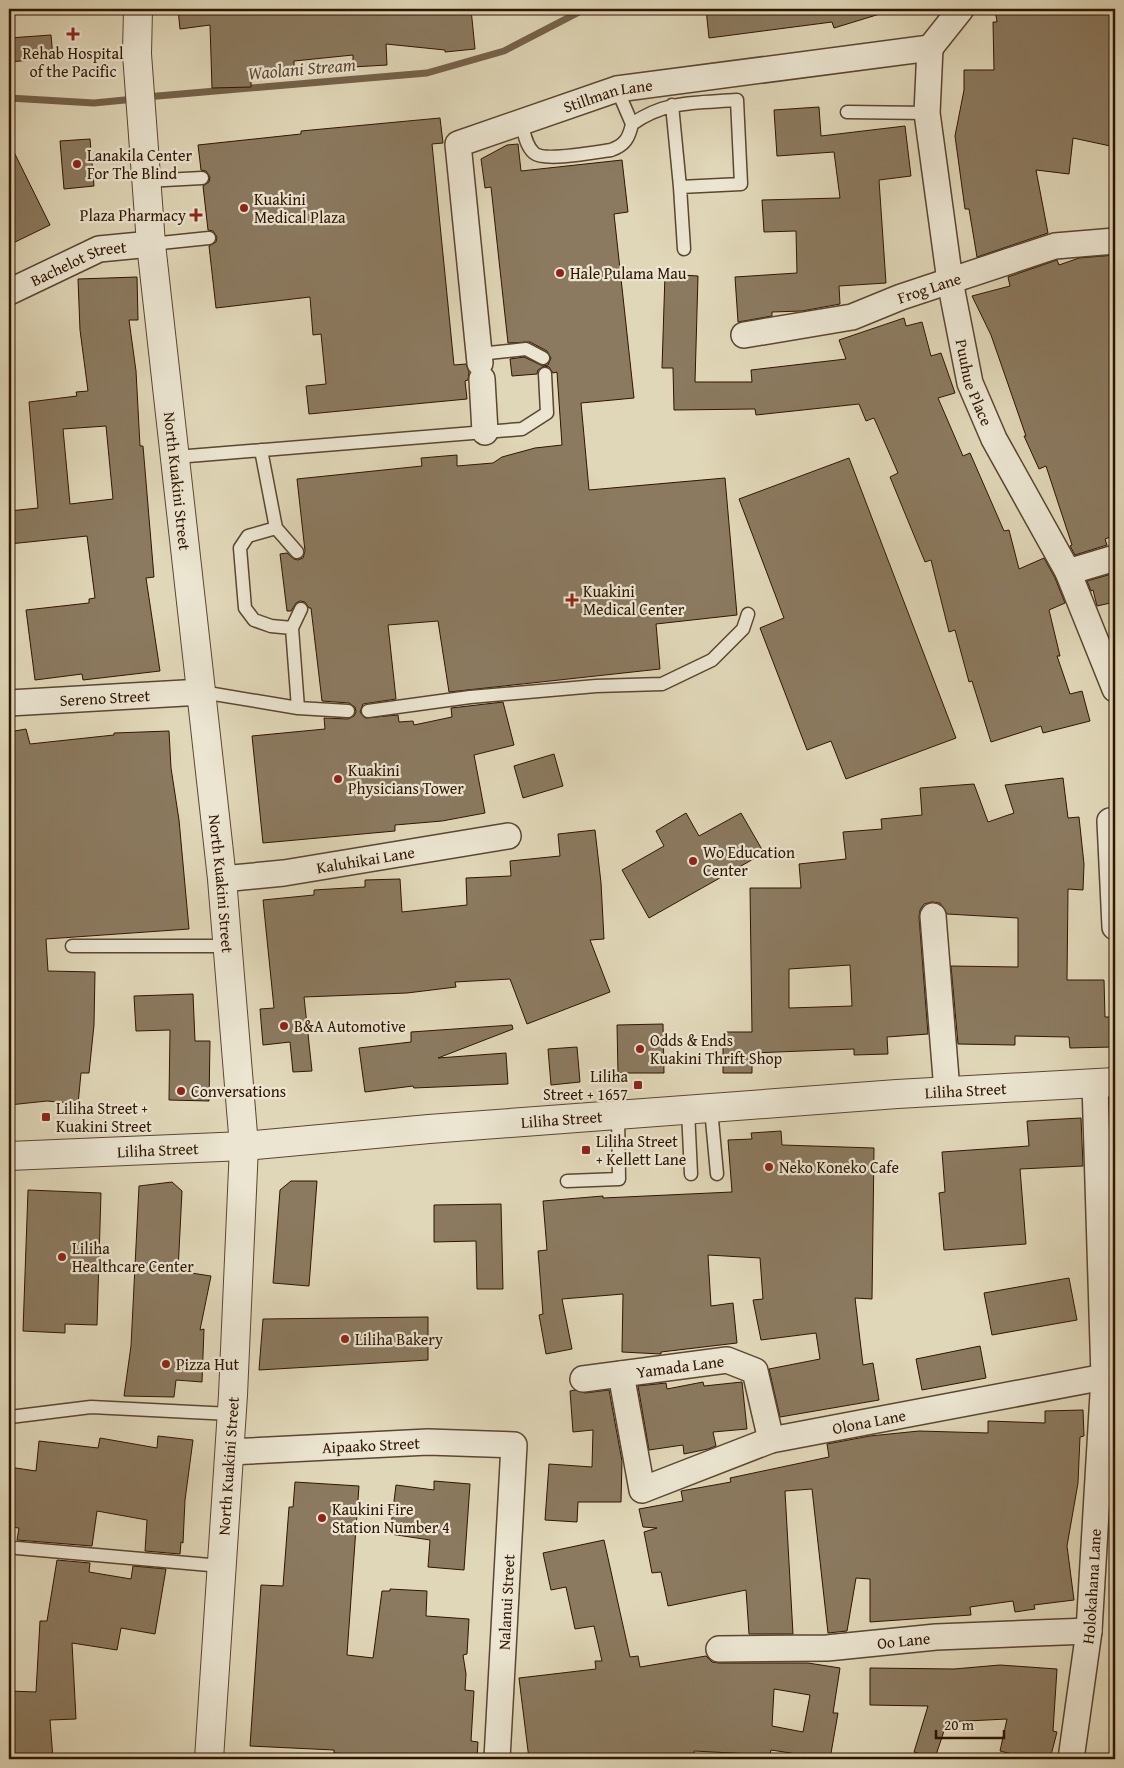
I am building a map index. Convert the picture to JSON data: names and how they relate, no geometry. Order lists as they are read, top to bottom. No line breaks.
{"streets":{"street":["Stillman Lane","Bachelot Street","Frog Lane","Puuhue Place","North Kuakini Street","Sereno Street","Kaluhikai Lane","Liliha Street","Yamada Lane","Olona Lane","Aipaako Street","Holokahana Lane","Nalanui Street","Oo Lane"]},"crossings":[["Stillman Lane","Puuhue Place"],["Bachelot Street","North Kuakini Street"],["Frog Lane","Puuhue Place"],["North Kuakini Street","Sereno Street"],["North Kuakini Street","Kaluhikai Lane"],["North Kuakini Street","Liliha Street"],["North Kuakini Street","Aipaako Street"],["Liliha Street","Holokahana Lane"],["Yamada Lane","Olona Lane"],["Olona Lane","Holokahana Lane"],["Aipaako Street","Nalanui Street"],["Holokahana Lane","Oo Lane"]],"water":["Waolani Stream"],"places":{"health":["Rehab Hospital of the Pacific","Plaza Pharmacy","Kuakini Medical Center"],"other":["Lanakila Center For The Blind","Kuakini Medical Plaza","Hale Pulama Mau","Kuakini Physicians Tower","Wo Education Center","B&A Automotive","Odds & Ends Kuakini Thrift Shop","Conversations","Neko Koneko Cafe","Liliha Healthcare Center","Liliha Bakery","Pizza Hut","Kaukini Fire Station Number 4"],"transit":["Liliha Street + 1657","Liliha Street + Kuakini Street","Liliha Street + Kellett Lane"]},"scale_bar":"20 m"}
